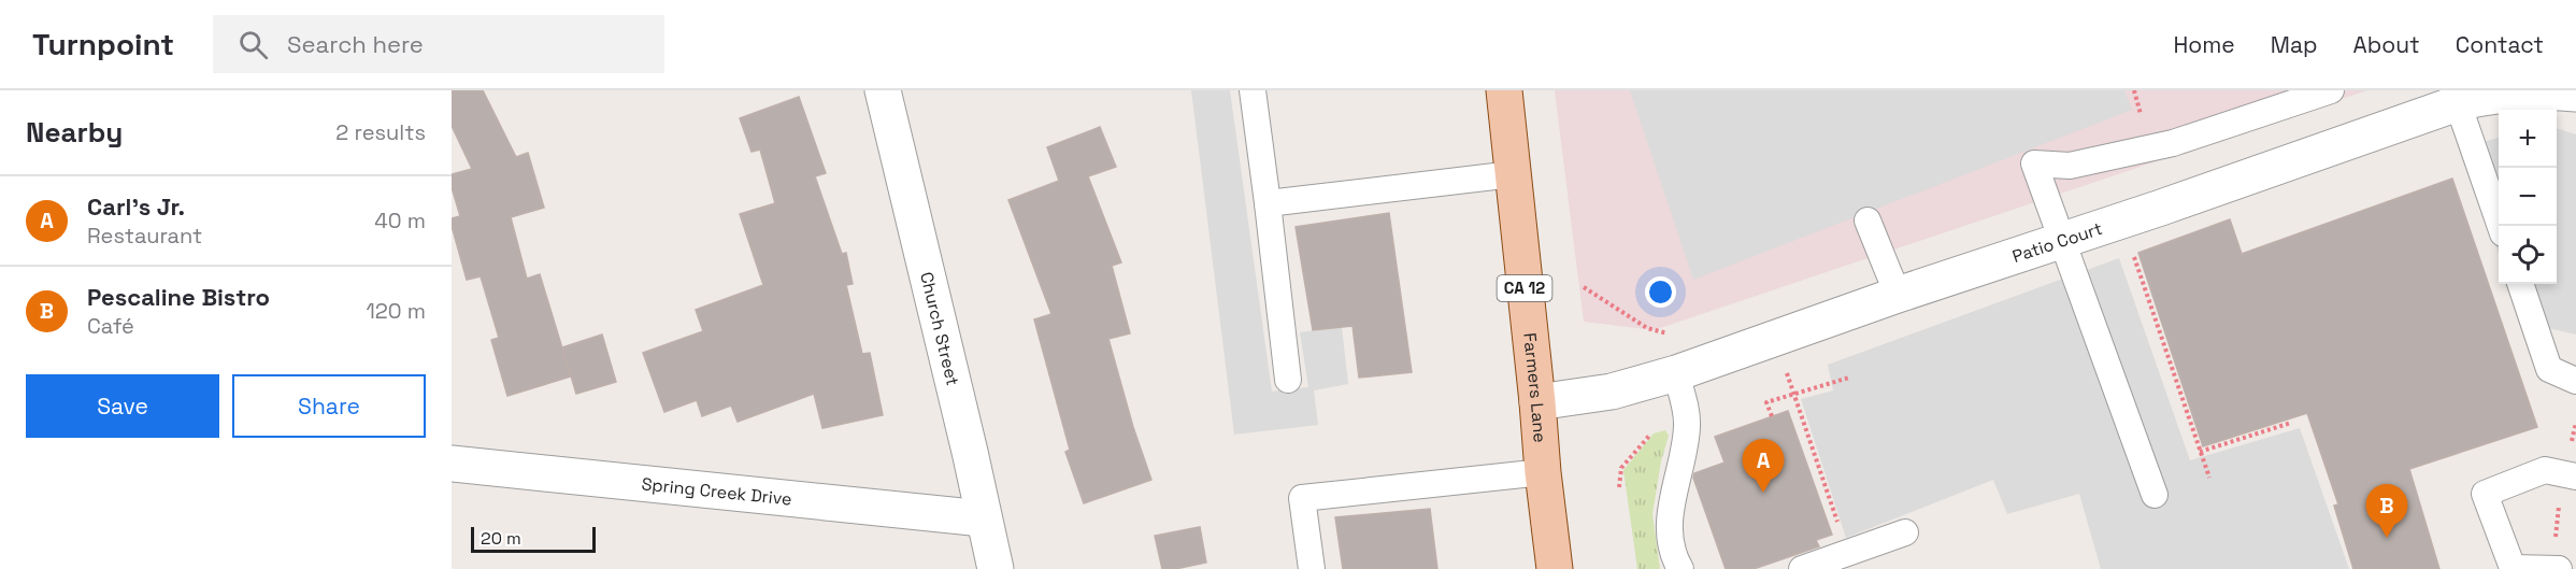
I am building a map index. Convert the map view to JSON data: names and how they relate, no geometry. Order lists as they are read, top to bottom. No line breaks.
{"streets":{"main road":["CA 12","Farmers Lane"],"street":["Patio Court","Church Street","Spring Creek Drive"]},"crossings":[["Patio Court","Farmers Lane"],["Church Street","Spring Creek Drive"]],"scale_bar":"20 m","page":{"header":"Turnpoint","search":"Search here","nav":["Home","Map","About","Contact"],"heading":["Nearby","2 results"],"map_buttons":["+","−"],"list":[{"mark":"A","name":"Carl's Jr.","note":"Restaurant","value":"40 m"},{"mark":"B","name":"Pescaline Bistro","note":"Café","value":"120 m"}],"buttons":["Save","Share"],"pins":["A","B"],"scale":"20 m"}}
